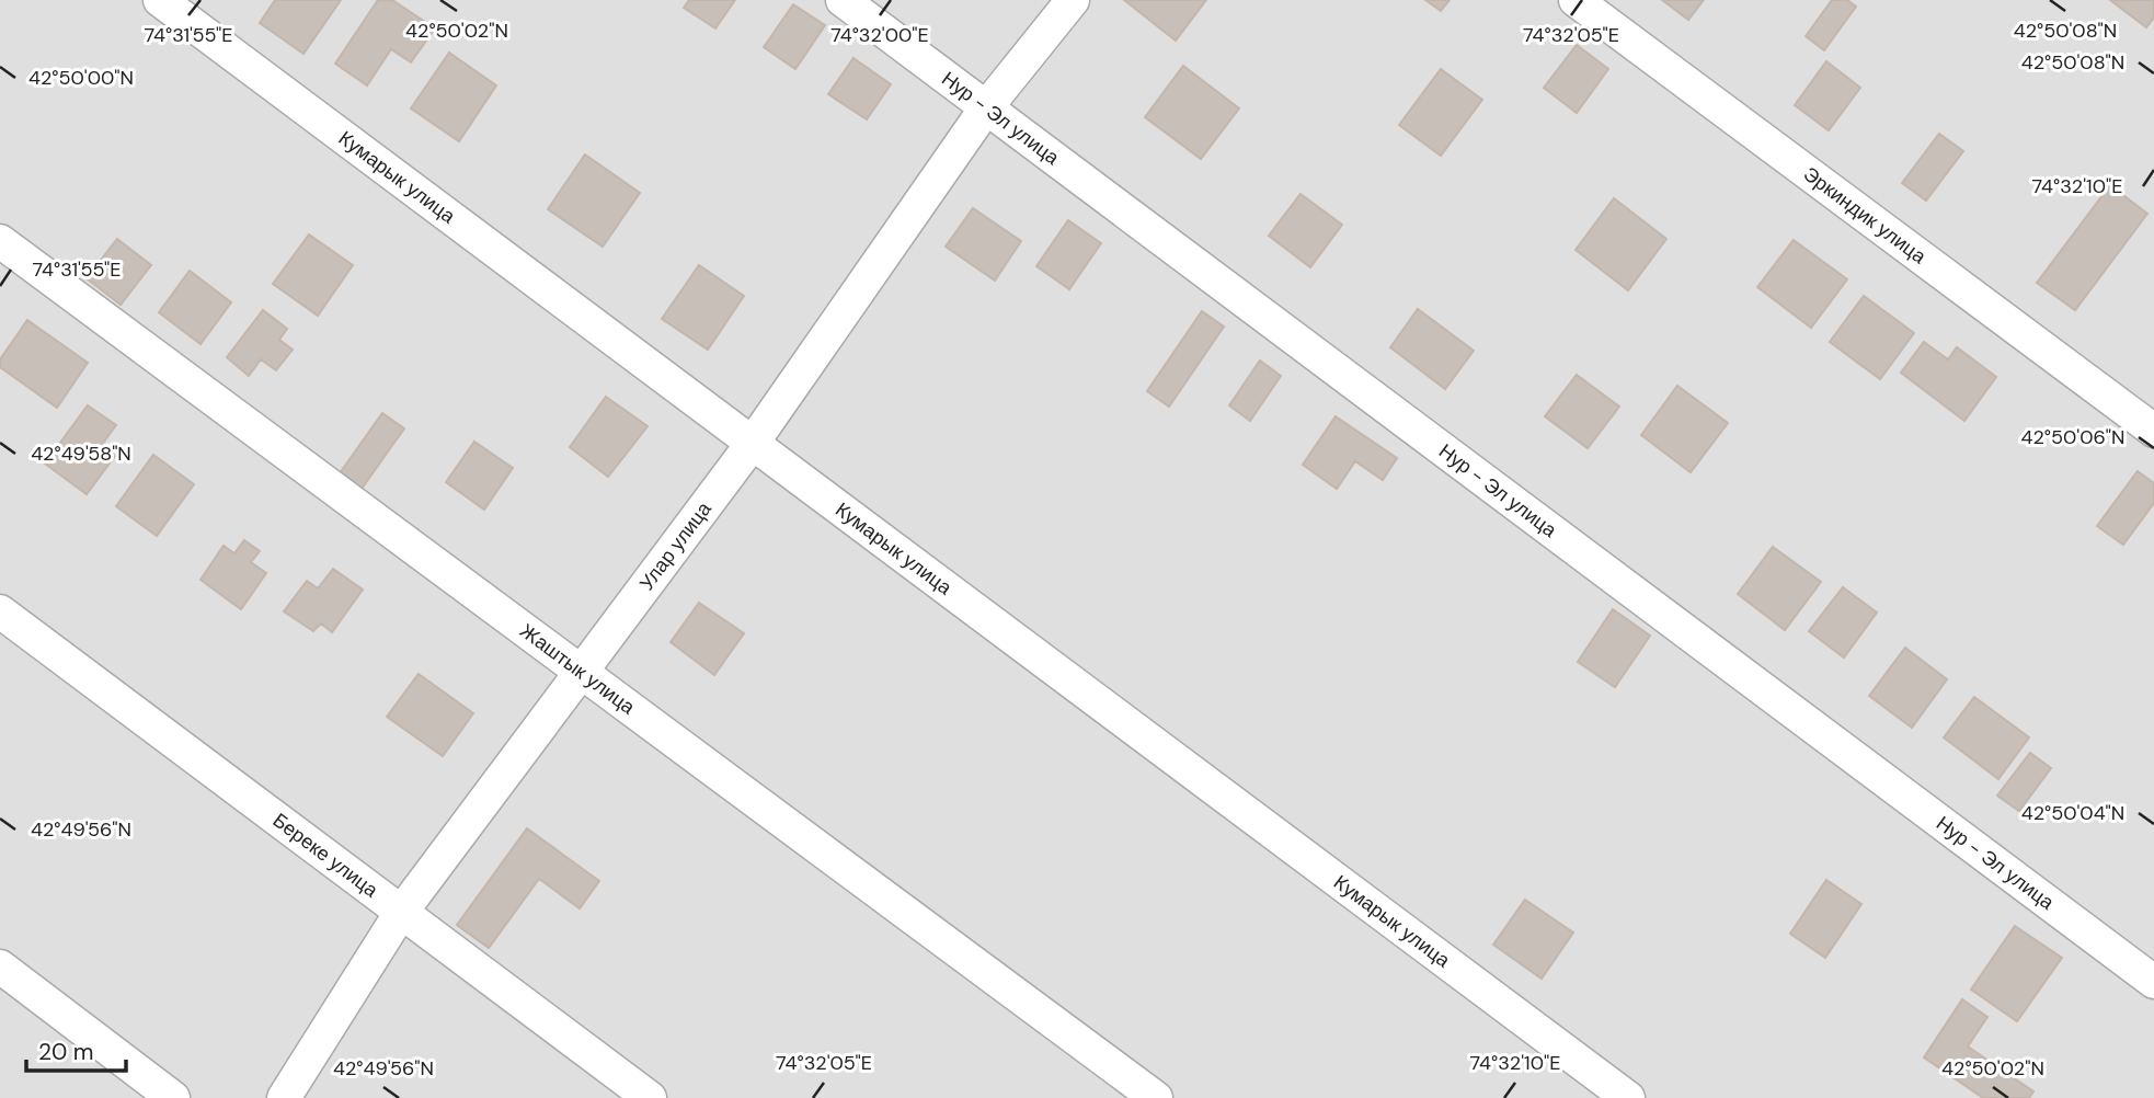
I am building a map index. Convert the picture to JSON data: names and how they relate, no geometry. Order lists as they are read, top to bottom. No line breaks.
{"streets":{"street":["Нур - Эл улица","Кумарык улица","Эркиндик улица","Улар улица","Жаштык улица","Береке улица"]},"crossings":[["Нур - Эл улица","Улар улица"],["Кумарык улица","Улар улица"],["Улар улица","Жаштык улица"],["Улар улица","Береке улица"]],"scale_bar":"20 m","coordinates":["42°50'02\"N","42°50'08\"N","74°31'55\"E","74°32'00\"E","74°32'05\"E","42°50'00\"N","74°32'10\"E","42°50'06\"N","42°49'58\"N","42°50'04\"N","42°49'56\"N"]}
